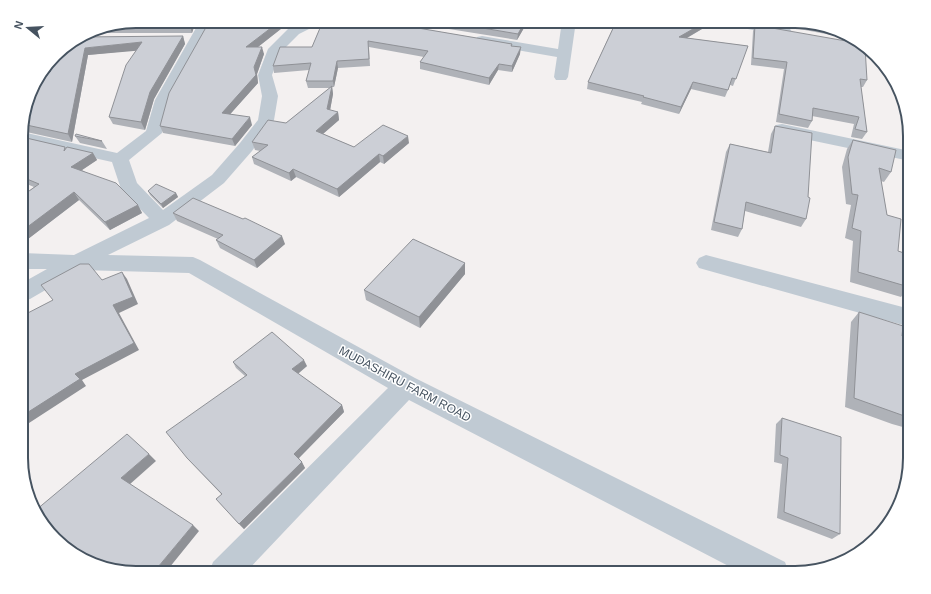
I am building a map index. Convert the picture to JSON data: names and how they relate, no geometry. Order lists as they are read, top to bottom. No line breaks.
{"streets":{"street":["MUDASHIRU FARM ROAD"]},"north":"left"}
